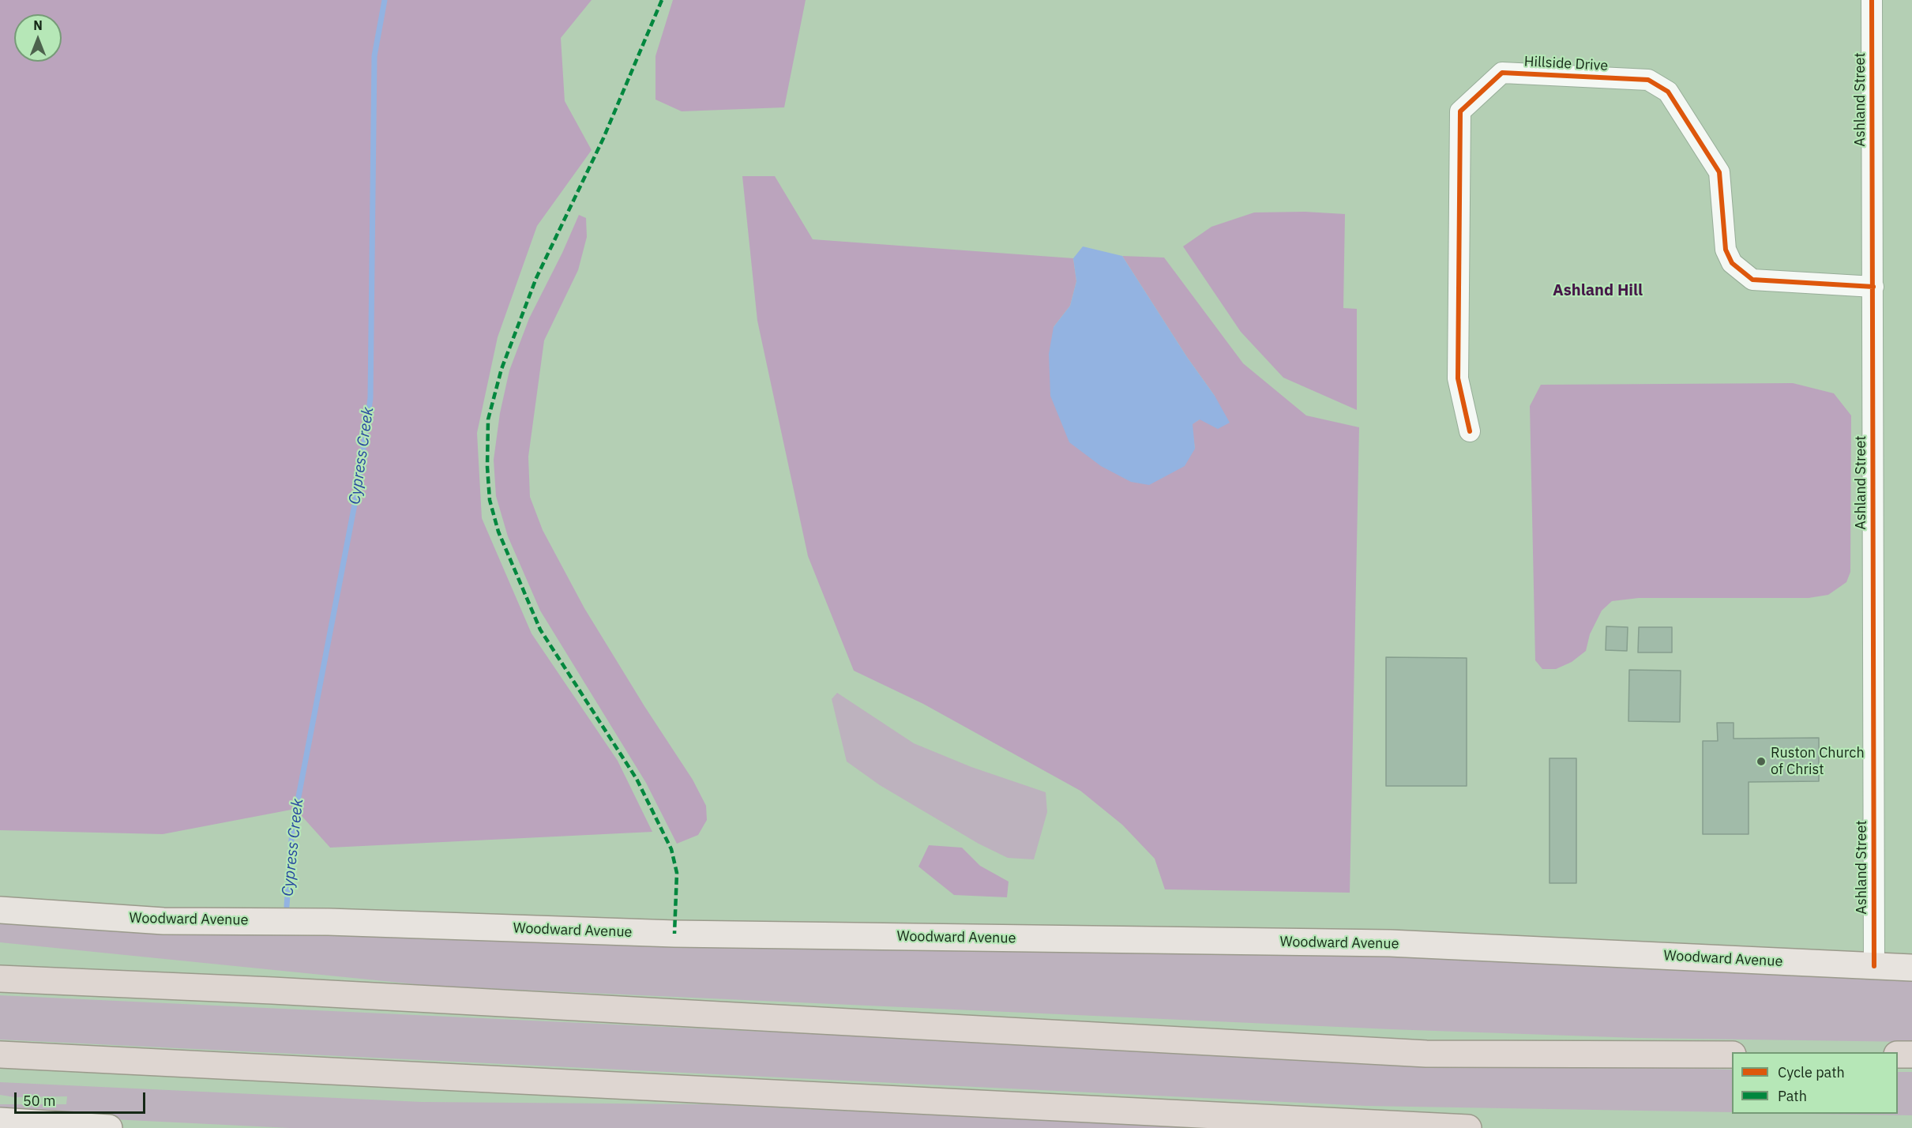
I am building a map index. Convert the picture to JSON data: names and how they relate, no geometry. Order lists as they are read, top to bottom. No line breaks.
{"streets":{"main road":["Woodward Avenue"],"street":["Hillside Drive","Ashland Street"]},"crossings":[["Hillside Drive","Ashland Street"],["Ashland Street","Woodward Avenue"]],"districts":["Ashland Hill"],"water":["Cypress Creek"],"places":["Ruston Church of Christ"],"legend":["Cycle path","Path"],"scale_bar":"50 m","north":"top"}
